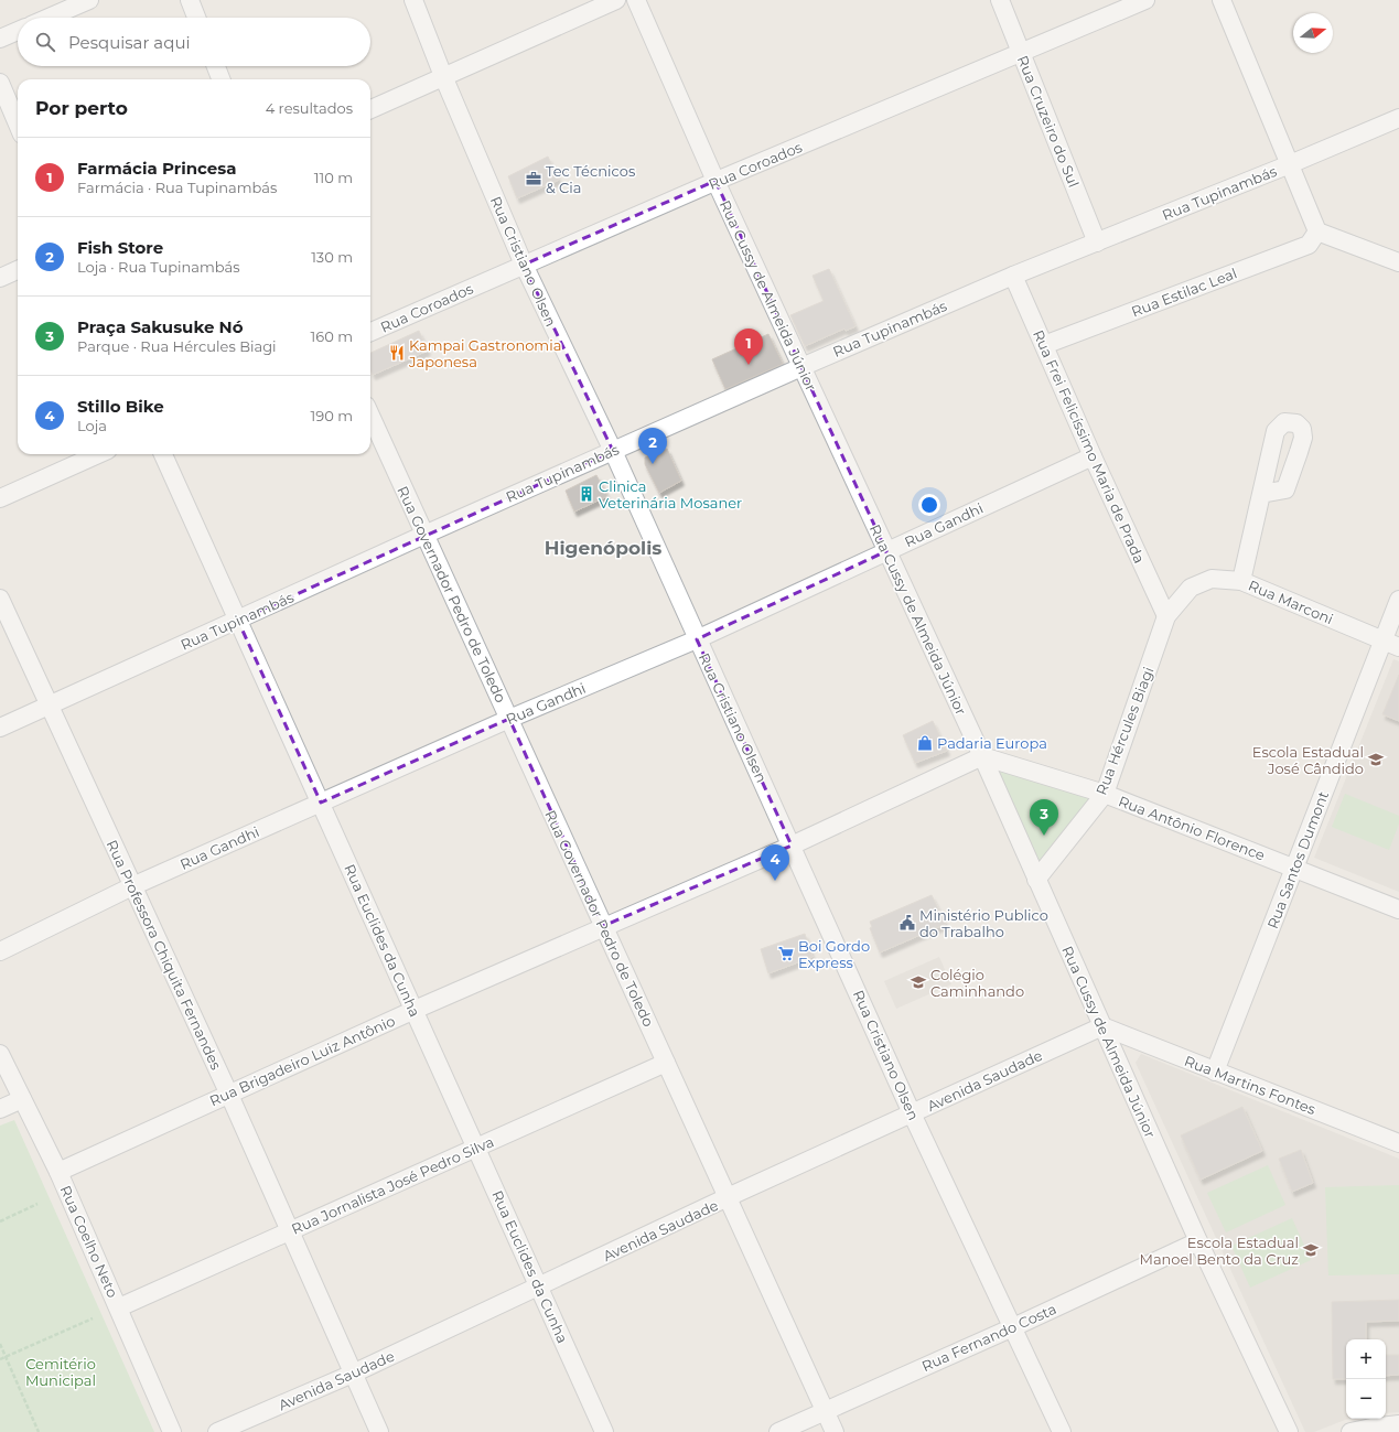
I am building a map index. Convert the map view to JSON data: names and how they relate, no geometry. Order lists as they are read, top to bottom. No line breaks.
{"streets":{"street":["Rua Cruzeiro do Sul","Rua Coroados","Rua Tupinambás","Rua Cristiano Olsen","Rua Estilac Leal","Rua Cussy de Almeida Júnior","Rua Frei Felicíssimo Maria de Prada","Rua Gandhi","Rua Governador Pedro de Toledo","Rua Marconi","Rua Hércules Biagi","Rua Antônio Florence","Rua Santos Dumont","Rua Euclides da Cunha","Rua Professora Chiquita Fernandes","Rua Brigadeiro Luiz Antônio","Avenida Saudade","Rua Martins Fontes","Rua Jornalista José Pedro Silva","Rua Coelho Neto","Rua Fernando Costa"]},"crossings":[["Rua Cruzeiro do Sul","Rua Coroados"],["Rua Cruzeiro do Sul","Rua Tupinambás"],["Rua Coroados","Rua Cristiano Olsen"],["Rua Coroados","Rua Cussy de Almeida Júnior"],["Rua Tupinambás","Rua Cristiano Olsen"],["Rua Tupinambás","Rua Cussy de Almeida Júnior"],["Rua Tupinambás","Rua Frei Felicíssimo Maria de Prada"],["Rua Tupinambás","Rua Governador Pedro de Toledo"],["Rua Tupinambás","Rua Euclides da Cunha"],["Rua Tupinambás","Rua Professora Chiquita Fernandes"],["Rua Cristiano Olsen","Rua Gandhi"],["Rua Cristiano Olsen","Rua Brigadeiro Luiz Antônio"],["Rua Cristiano Olsen","Avenida Saudade"],["Rua Cristiano Olsen","Rua Fernando Costa"],["Rua Estilac Leal","Rua Frei Felicíssimo Maria de Prada"],["Rua Cussy de Almeida Júnior","Rua Gandhi"],["Rua Cussy de Almeida Júnior","Rua Hércules Biagi"],["Rua Cussy de Almeida Júnior","Rua Antônio Florence"],["Rua Cussy de Almeida Júnior","Rua Brigadeiro Luiz Antônio"],["Rua Cussy de Almeida Júnior","Avenida Saudade"],["Rua Cussy de Almeida Júnior","Rua Martins Fontes"],["Rua Cussy de Almeida Júnior","Rua Fernando Costa"],["Rua Frei Felicíssimo Maria de Prada","Rua Gandhi"],["Rua Frei Felicíssimo Maria de Prada","Rua Marconi"],["Rua Frei Felicíssimo Maria de Prada","Rua Hércules Biagi"],["Rua Gandhi","Rua Governador Pedro de Toledo"],["Rua Gandhi","Rua Euclides da Cunha"],["Rua Gandhi","Rua Professora Chiquita Fernandes"],["Rua Governador Pedro de Toledo","Rua Brigadeiro Luiz Antônio"],["Rua Governador Pedro de Toledo","Avenida Saudade"],["Rua Governador Pedro de Toledo","Rua Jornalista José Pedro Silva"],["Rua Governador Pedro de Toledo","Rua Fernando Costa"],["Rua Marconi","Rua Hércules Biagi"],["Rua Marconi","Rua Santos Dumont"],["Rua Hércules Biagi","Rua Antônio Florence"],["Rua Antônio Florence","Rua Santos Dumont"],["Rua Antônio Florence","Rua Brigadeiro Luiz Antônio"],["Rua Santos Dumont","Rua Martins Fontes"],["Rua Euclides da Cunha","Rua Brigadeiro Luiz Antônio"],["Rua Euclides da Cunha","Avenida Saudade"],["Rua Euclides da Cunha","Rua Jornalista José Pedro Silva"],["Rua Professora Chiquita Fernandes","Rua Brigadeiro Luiz Antônio"],["Rua Professora Chiquita Fernandes","Avenida Saudade"],["Rua Professora Chiquita Fernandes","Rua Jornalista José Pedro Silva"],["Rua Brigadeiro Luiz Antônio","Rua Coelho Neto"],["Avenida Saudade","Rua Martins Fontes"],["Rua Jornalista José Pedro Silva","Rua Coelho Neto"]],"districts":["Higenópolis"],"parks":["Cemitério Municipal"],"places":{"office":["Tec Técnicos & Cia"],"restaurant":["Kampai Gastronomia Japonesa"],"building":["Clinica Veterinária Mosaner"],"shop":["Padaria Europa"],"school or university":["Escola Estadual José Cândido","Colégio Caminhando","Escola Estadual Manoel Bento da Cruz"],"public building":["Ministério Publico do Trabalho"],"supermarket":["Boi Gordo Express"]},"north":"right","page":{"search":"Pesquisar aqui","heading":["Por perto","4 resultados"],"list":[{"mark":"1","name":"Farmácia Princesa","note":"Farmácia · Rua Tupinambás","value":"110 m"},{"mark":"2","name":"Fish Store","note":"Loja · Rua Tupinambás","value":"130 m"},{"mark":"3","name":"Praça Sakusuke Nó","note":"Parque · Rua Hércules Biagi","value":"160 m"},{"mark":"4","name":"Stillo Bike","note":"Loja","value":"190 m"}],"pins":["1","2","3","4"],"map_buttons":["+","−"]}}
